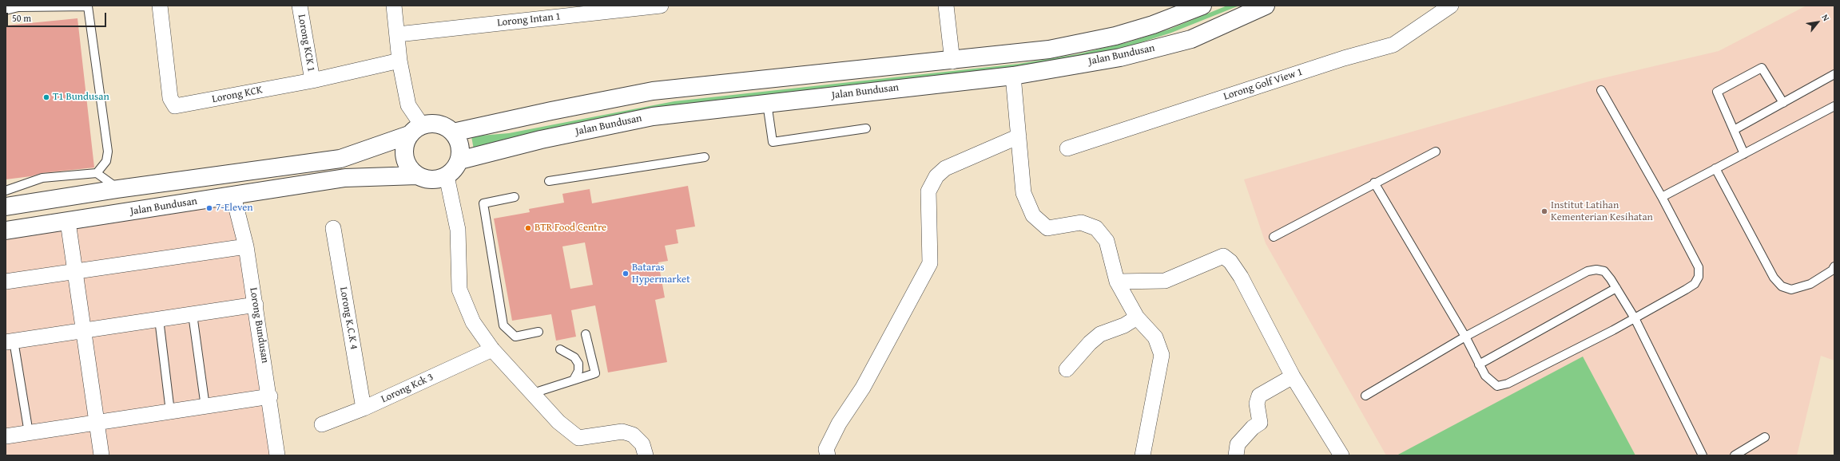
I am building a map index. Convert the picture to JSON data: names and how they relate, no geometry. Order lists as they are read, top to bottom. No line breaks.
{"streets":{"main road":["Jalan Bundusan"],"street":["Lorong Intan 1","Lorong KCK 1","Lorong Golf View 1","Lorong KCK","Lorong K.C.K 4","Lorong Bundusan","Lorong Kck 3"]},"crossings":[["Lorong KCK 1","Lorong KCK"],["Jalan Bundusan","Lorong Bundusan"],["Lorong K.C.K 4","Lorong Kck 3"]],"places":["T1 Bundusan","7-Eleven","Institut Latihan Kementerian Kesihatan","BTR Food Centre","Bataras Hypermarket"],"scale_bar":"50 m","north":"top right"}
